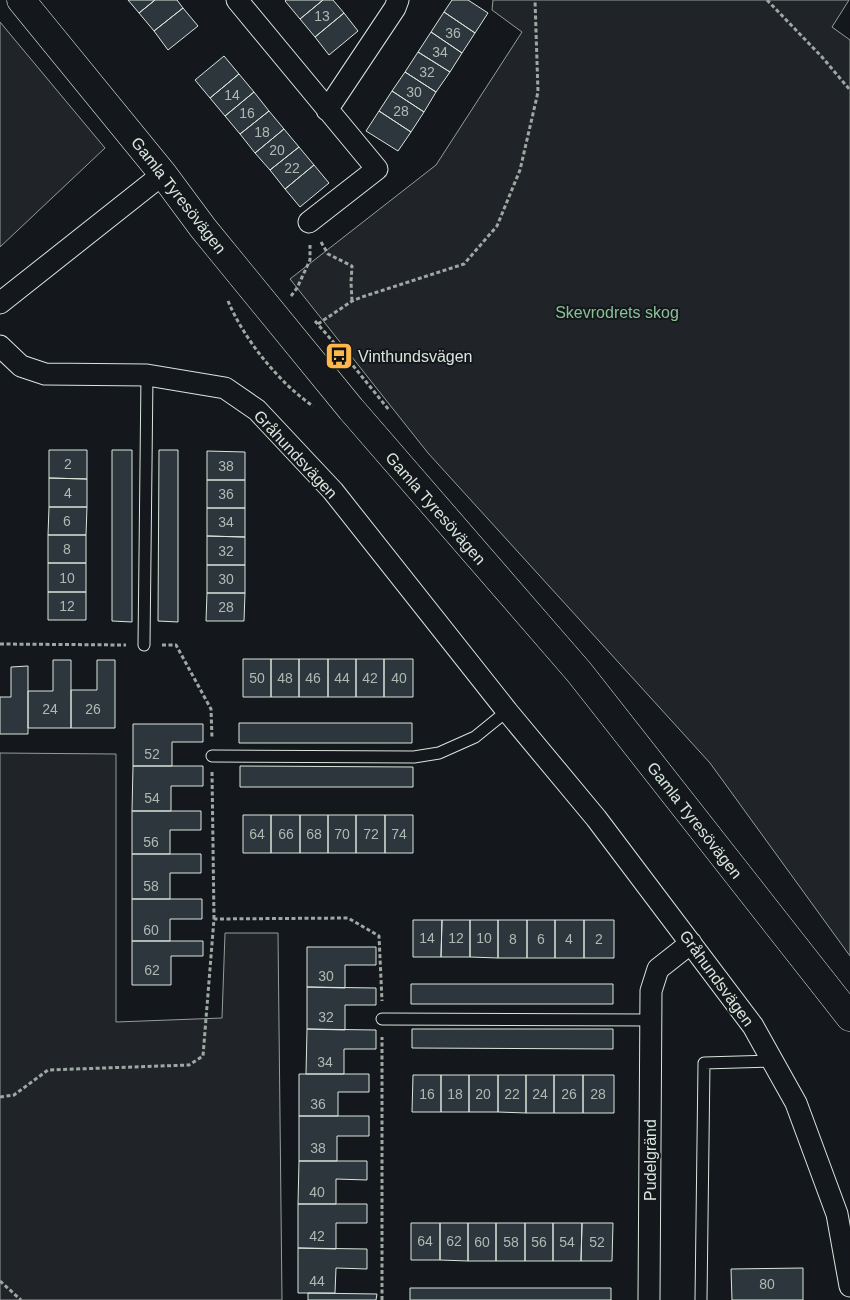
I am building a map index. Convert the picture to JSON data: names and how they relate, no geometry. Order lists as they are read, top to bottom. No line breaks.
{"streets":{"street":["Gamla Tyresövägen","Gråhundsvägen","Pudelgränd"]},"crossings":[["Gråhundsvägen","Pudelgränd"]],"parks":["Skevrodrets skog"],"places":{"bus stop":["Vinthundsvägen"]},"house_numbers":["13","36","34","32","30","14","28","16","18","20","22","2","38","4","36","6","34","8","32","10","30","12","28","50","48","46","44","42","40","24","26","52","54","64","66","68","70","72","74","56","58","60","14","12","10","8","6","4","2","62","30","32","34","16","18","20","22","24","26","28","36","38","40","42","64","62","60","58","56","54","52","44","80"]}
